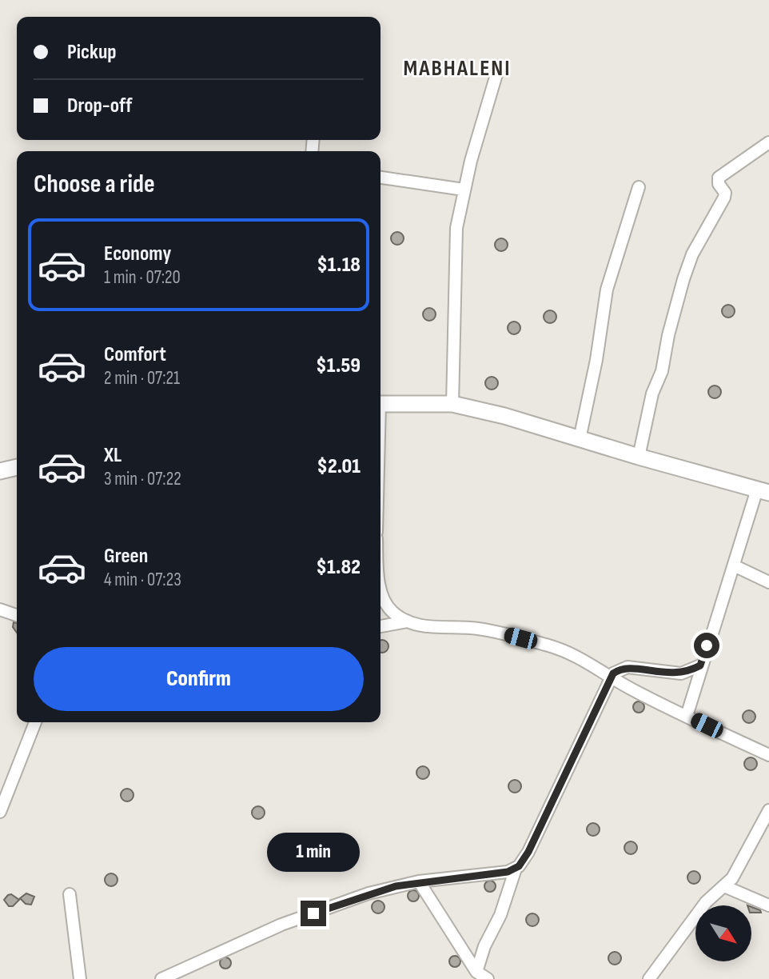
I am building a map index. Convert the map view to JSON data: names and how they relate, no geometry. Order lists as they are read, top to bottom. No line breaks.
{"districts":["MABHALENI"],"north":"bottom right","page":{"banner":["Pickup","Drop-off"],"heading":"Choose a ride","list":[{"name":"Economy","note":"1 min · 07:20","value":"$1.18"},{"name":"Comfort","note":"2 min · 07:21","value":"$1.59"},{"name":"XL","note":"3 min · 07:22","value":"$2.01"},{"name":"Green","note":"4 min · 07:23","value":"$1.82"}],"buttons":"Confirm","bubble":"1 min"}}
